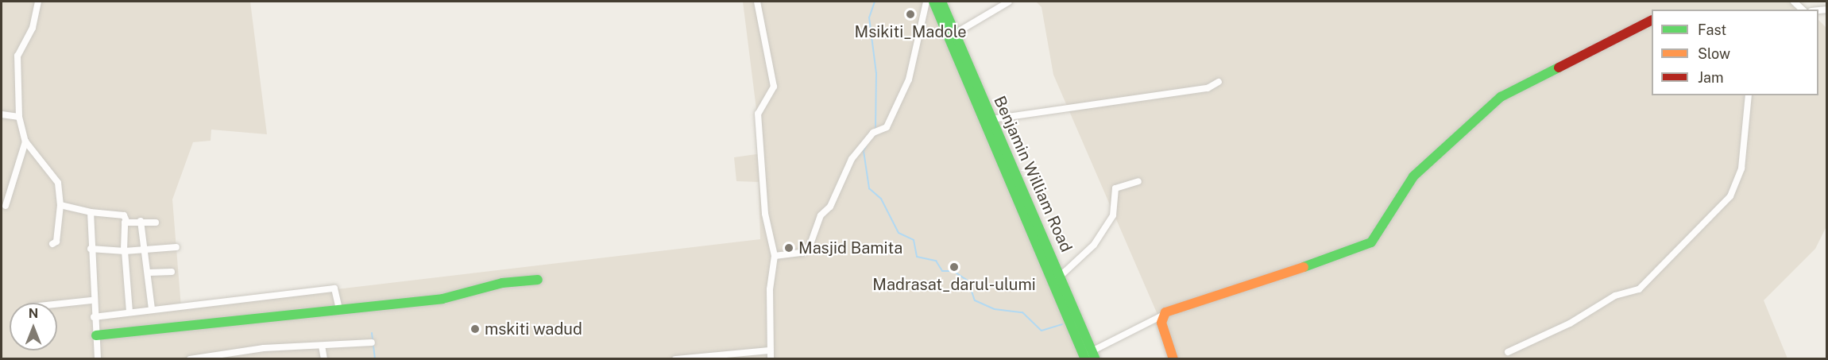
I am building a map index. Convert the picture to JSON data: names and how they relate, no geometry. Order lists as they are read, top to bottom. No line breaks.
{"streets":{"street":["Benjamin William Road"]},"places":["Msikiti_Madole","Masjid Bamita","Madrasat_darul-ulumi","mskiti wadud"],"legend":["Fast","Slow","Jam"],"north":"top"}
